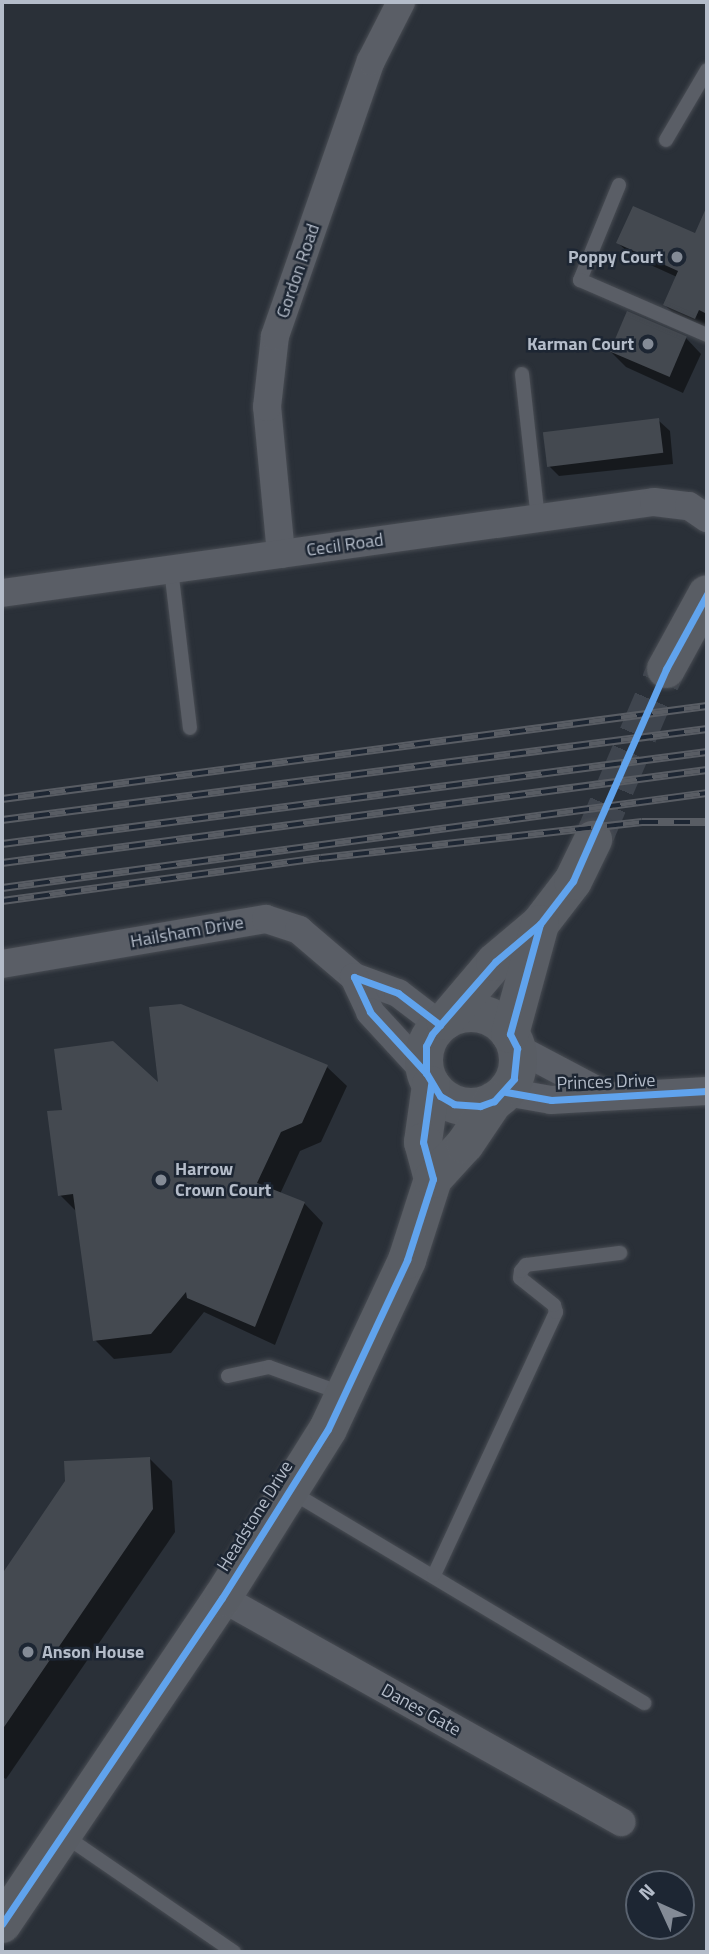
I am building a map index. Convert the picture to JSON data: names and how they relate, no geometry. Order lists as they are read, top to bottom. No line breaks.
{"streets":{"street":["Gordon Road","Cecil Road","Hailsham Drive","Princes Drive","Headstone Drive","Danes Gate"]},"crossings":[["Gordon Road","Cecil Road"],["Hailsham Drive","Princes Drive"],["Hailsham Drive","Headstone Drive"],["Princes Drive","Headstone Drive"],["Headstone Drive","Danes Gate"]],"places":["Poppy Court","Karman Court","Harrow Crown Court","Anson House"],"north":"top left"}
